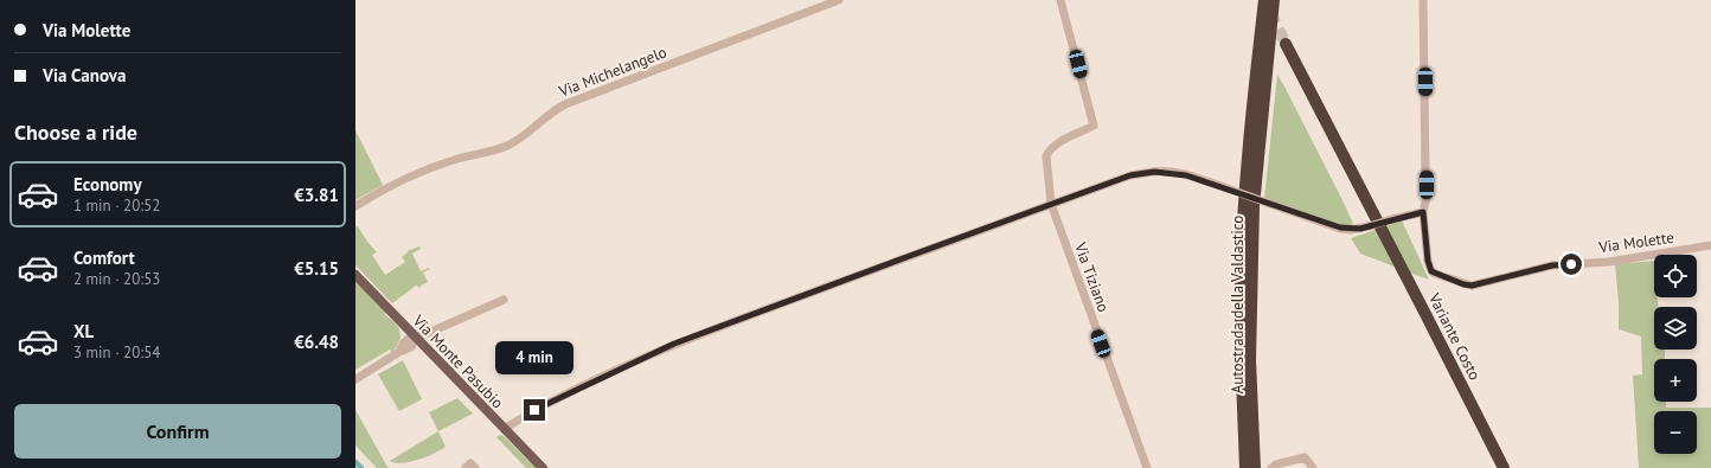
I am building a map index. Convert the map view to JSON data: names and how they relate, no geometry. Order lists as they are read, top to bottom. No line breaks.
{"streets":{"highway":["Autostrada della Valdastico","Variante Costo"],"main road":["Via Monte Pasubio"],"street":["Via Michelangelo","Via Molette","Via Tiziano"]},"page":{"banner":["Via Molette","Via Canova"],"heading":"Choose a ride","list":[{"name":"Economy","note":"1 min · 20:52","value":"€3.81"},{"name":"Comfort","note":"2 min · 20:53","value":"€5.15"},{"name":"XL","note":"3 min · 20:54","value":"€6.48"}],"map_buttons":["+","−"],"bubble":"4 min","buttons":"Confirm"}}
